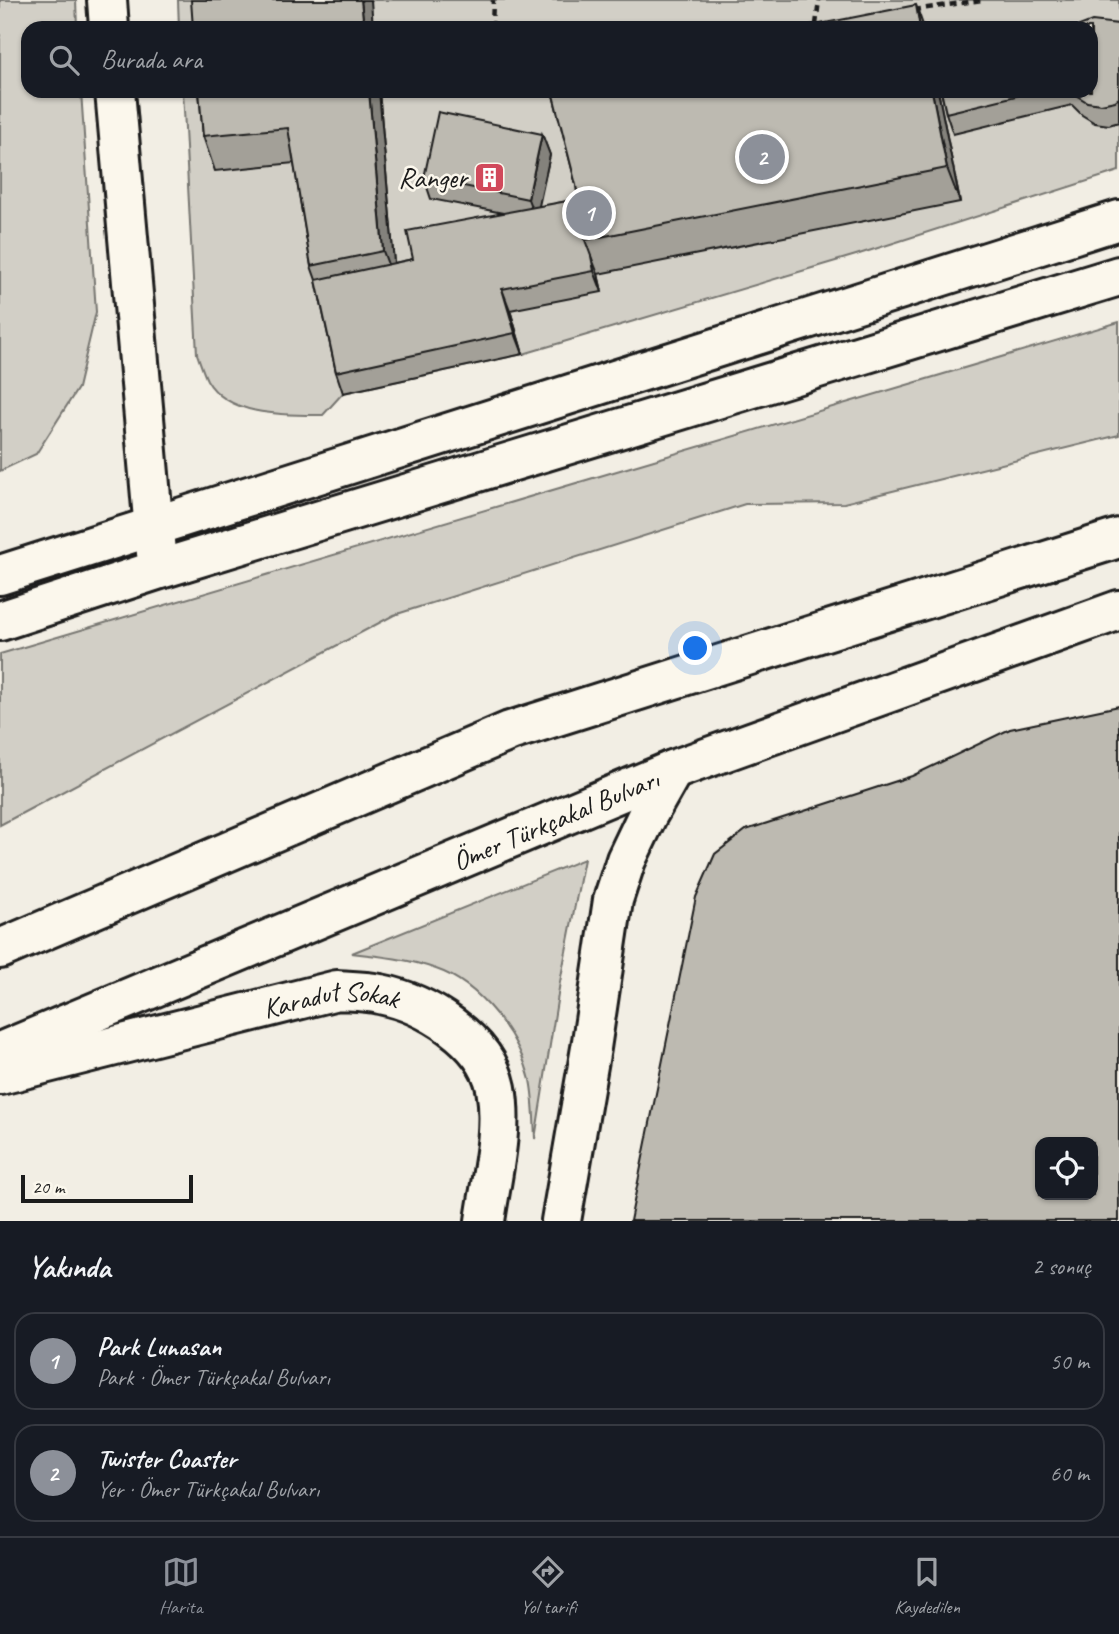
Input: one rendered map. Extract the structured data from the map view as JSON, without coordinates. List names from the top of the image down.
{
  "streets": {
    "street": ["Ömer Türkçakal Bulvarı", "Karadut Sokak"]
  },
  "places": {
    "building": ["Ranger"]
  },
  "scale_bar": "20 m",
  "page": {
    "search": "Burada ara",
    "pins": ["2", "1"],
    "scale": "20 m",
    "heading": ["Yakında", "2 sonuç"],
    "list": [
      {
        "mark": "1",
        "name": "Park Lunasan",
        "note": "Park · Ömer Türkçakal Bulvarı",
        "value": "50 m"
      },
      {
        "mark": "2",
        "name": "Twister Coaster",
        "note": "Yer · Ömer Türkçakal Bulvarı",
        "value": "60 m"
      }
    ],
    "nav": ["Harita", "Yol tarifi", "Kaydedilen"]
  }
}
